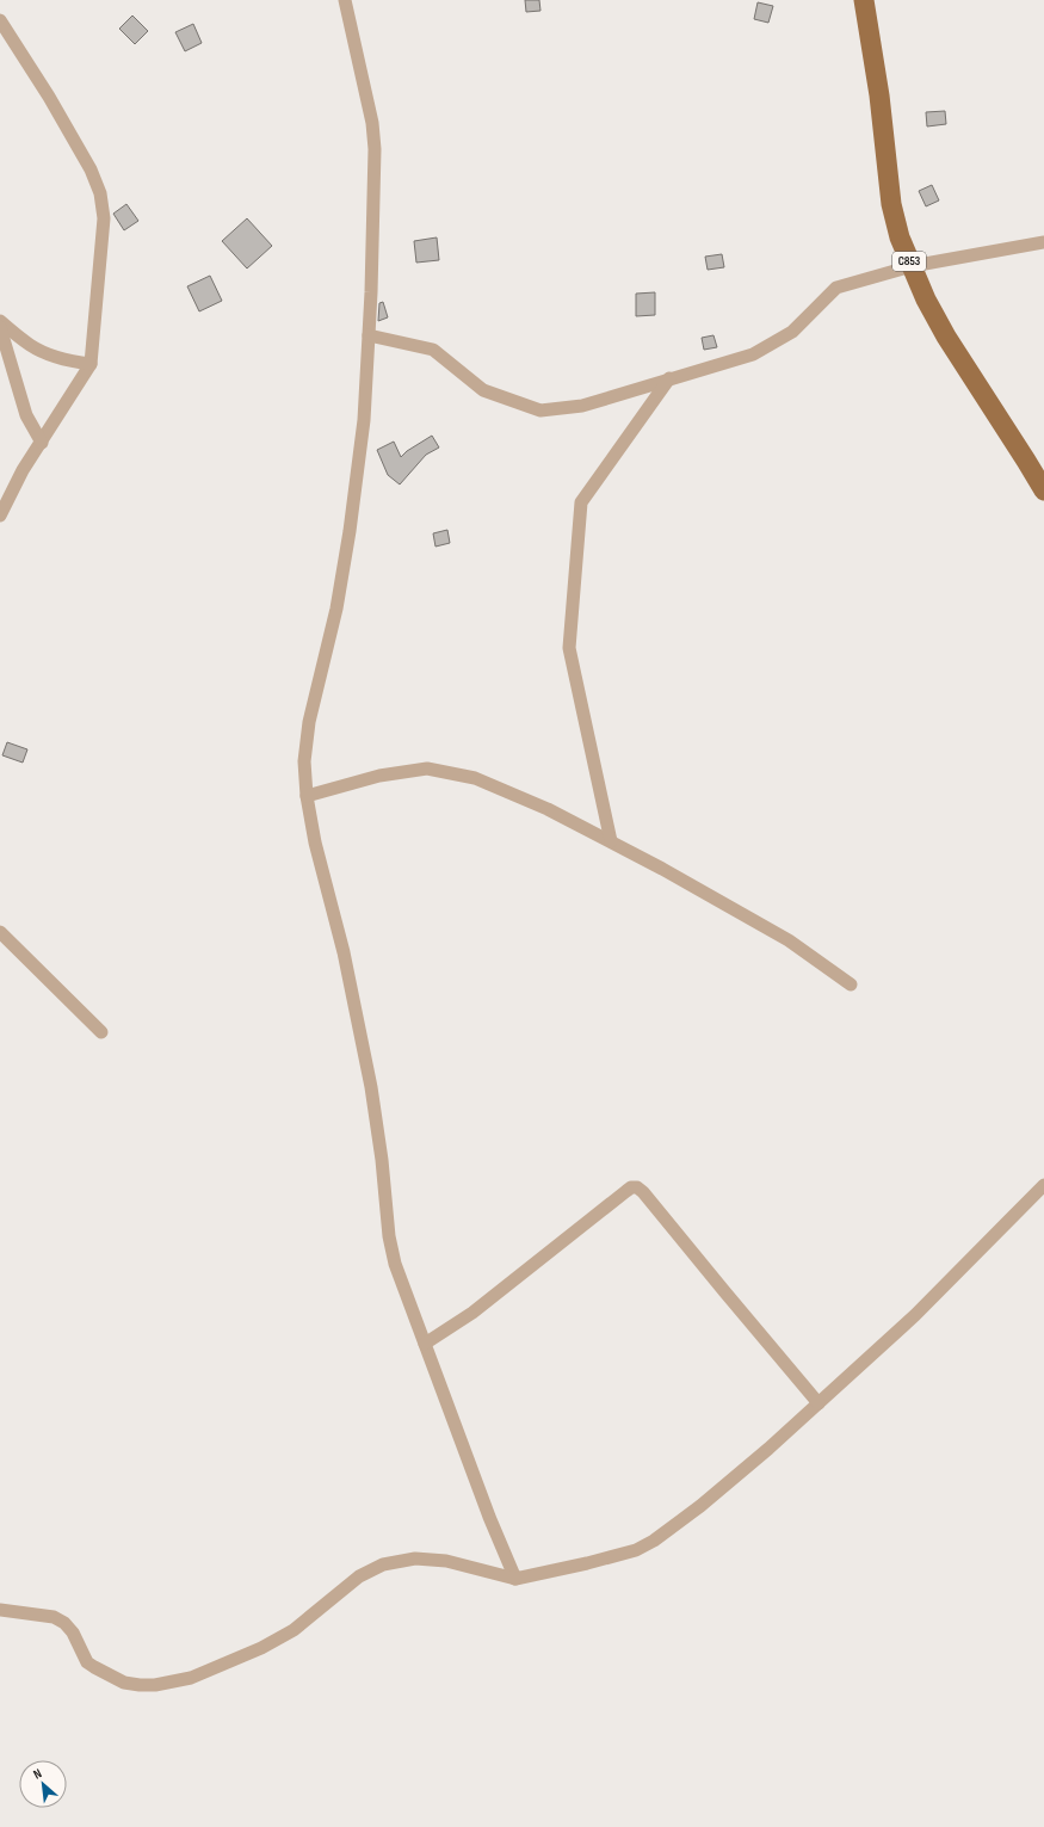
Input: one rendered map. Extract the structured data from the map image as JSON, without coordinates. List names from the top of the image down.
{
  "streets": {
    "main road": ["C853"]
  },
  "north": "top left"
}
